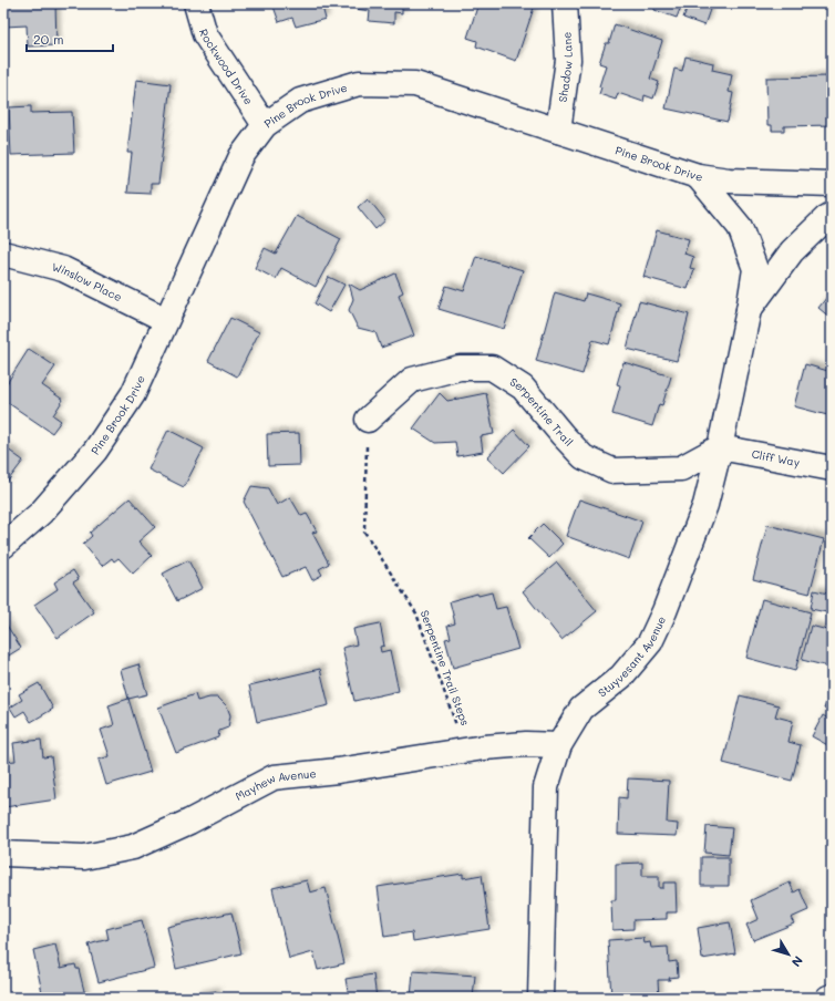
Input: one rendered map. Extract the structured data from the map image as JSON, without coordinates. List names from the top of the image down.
{
  "streets": {
    "street": [
      "Rockwood Drive",
      "Shadow Lane",
      "Pine Brook Drive",
      "Winslow Place",
      "Serpentine Trail",
      "Cliff Way",
      "Stuyvesant Avenue",
      "Mayhew Avenue"
    ],
    "path": ["Serpentine Trail Steps"]
  },
  "crossings": [
    ["Rockwood Drive", "Pine Brook Drive"],
    ["Shadow Lane", "Pine Brook Drive"],
    ["Pine Brook Drive", "Winslow Place"],
    ["Pine Brook Drive", "Stuyvesant Avenue"],
    ["Serpentine Trail", "Cliff Way"],
    ["Serpentine Trail", "Stuyvesant Avenue"],
    ["Serpentine Trail", "Serpentine Trail Steps"],
    ["Cliff Way", "Stuyvesant Avenue"],
    ["Stuyvesant Avenue", "Mayhew Avenue"],
    ["Serpentine Trail Steps", "Mayhew Avenue"]
  ],
  "scale_bar": "20 m",
  "north": "bottom right"
}
